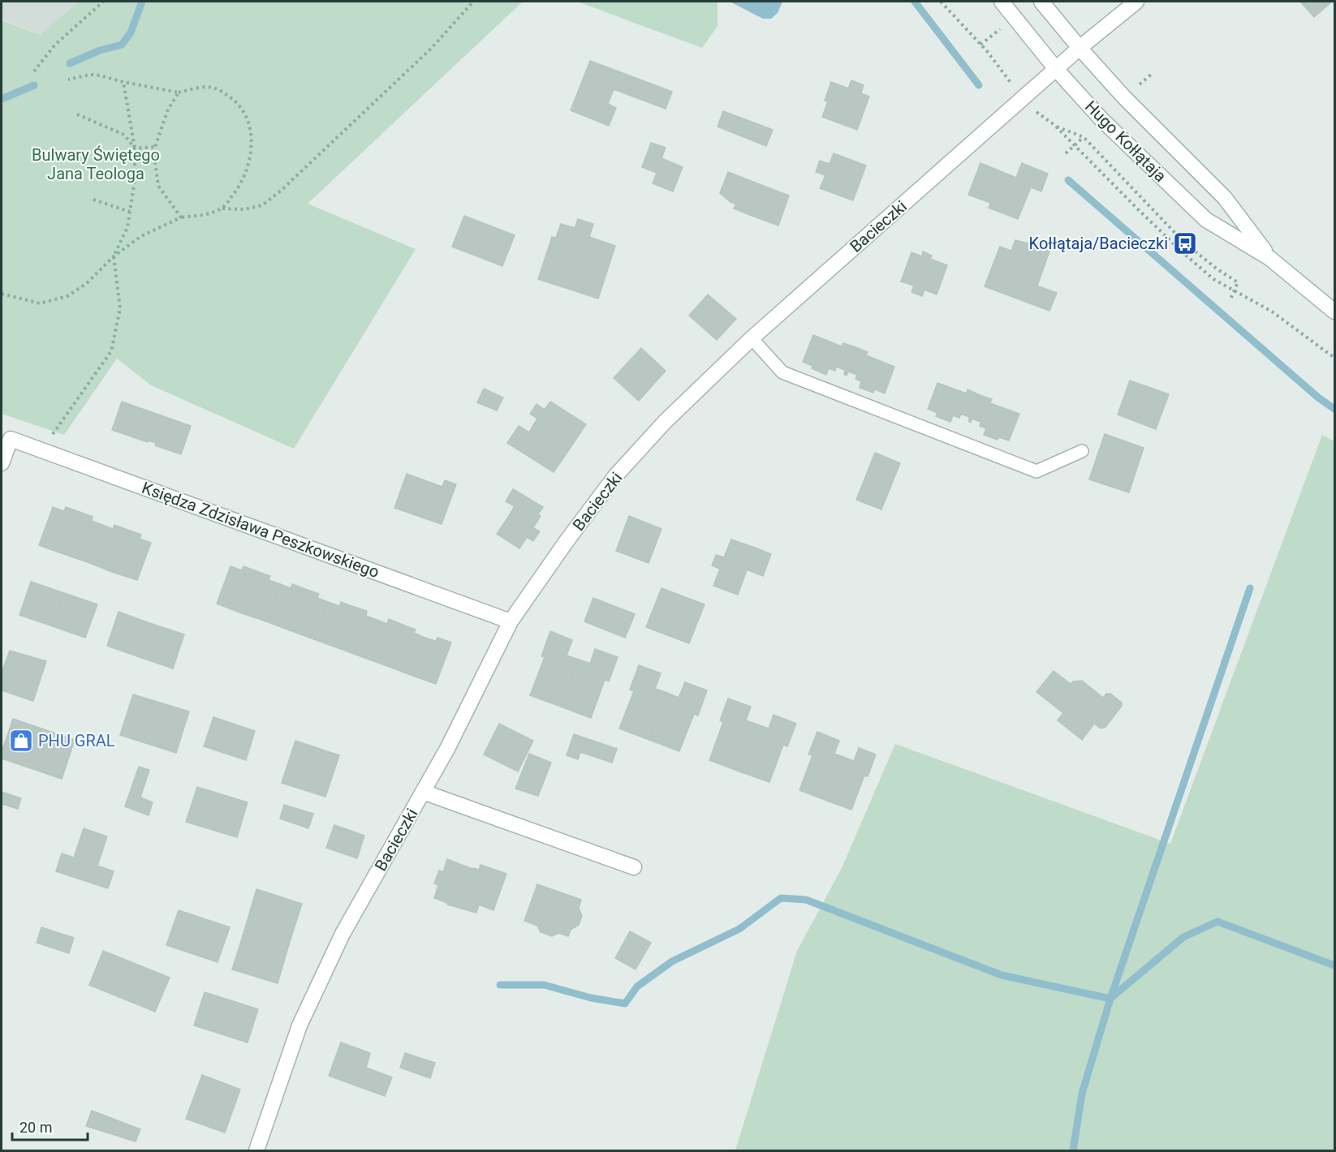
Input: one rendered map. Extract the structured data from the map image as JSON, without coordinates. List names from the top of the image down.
{
  "streets": {
    "street": ["Hugo Kołłątaja", "Bacieczki", "Księdza Zdzisława Peszkowskiego"]
  },
  "crossings": [
    ["Hugo Kołłątaja", "Bacieczki"],
    ["Bacieczki", "Księdza Zdzisława Peszkowskiego"]
  ],
  "parks": ["Bulwary Świętego Jana Teologa"],
  "places": {
    "bus stop": ["Kołłątaja/Bacieczki"],
    "shop": ["PHU GRAL"]
  },
  "scale_bar": "20 m"
}
